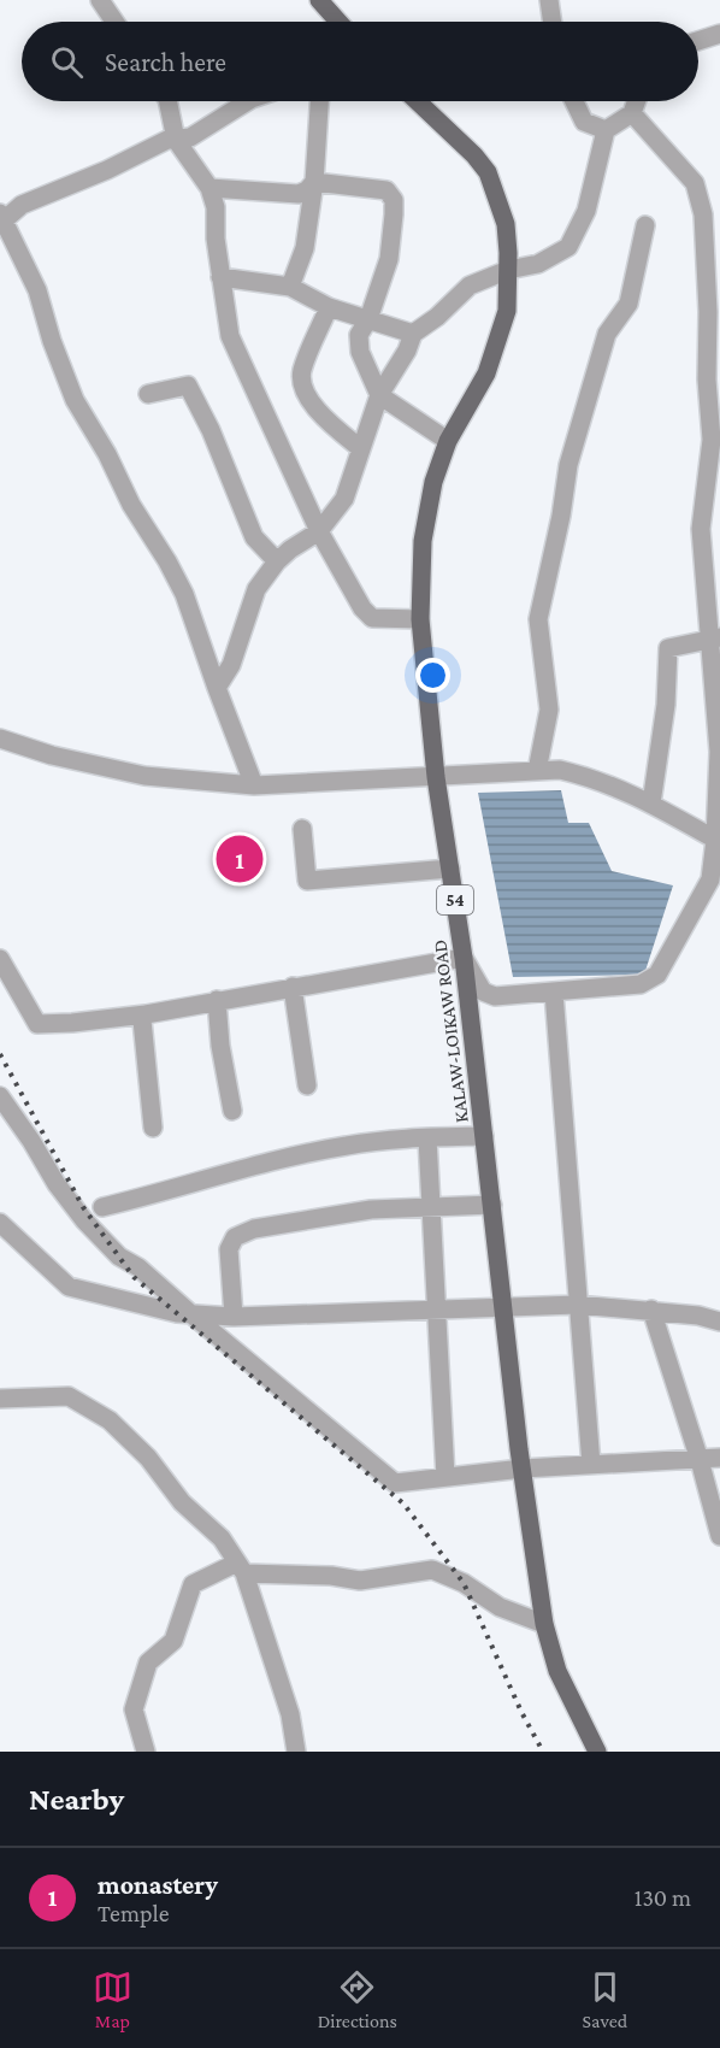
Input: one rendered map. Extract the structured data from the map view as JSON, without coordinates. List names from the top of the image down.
{
  "streets": {
    "main road": ["54", "KALAW-LOIKAW ROAD"]
  },
  "page": {
    "search": "Search here",
    "pins": "1",
    "heading": "Nearby",
    "list": [
      {
        "mark": "1",
        "name": "monastery",
        "note": "Temple",
        "value": "130 m"
      }
    ],
    "nav": ["Map", "Directions", "Saved"]
  }
}
